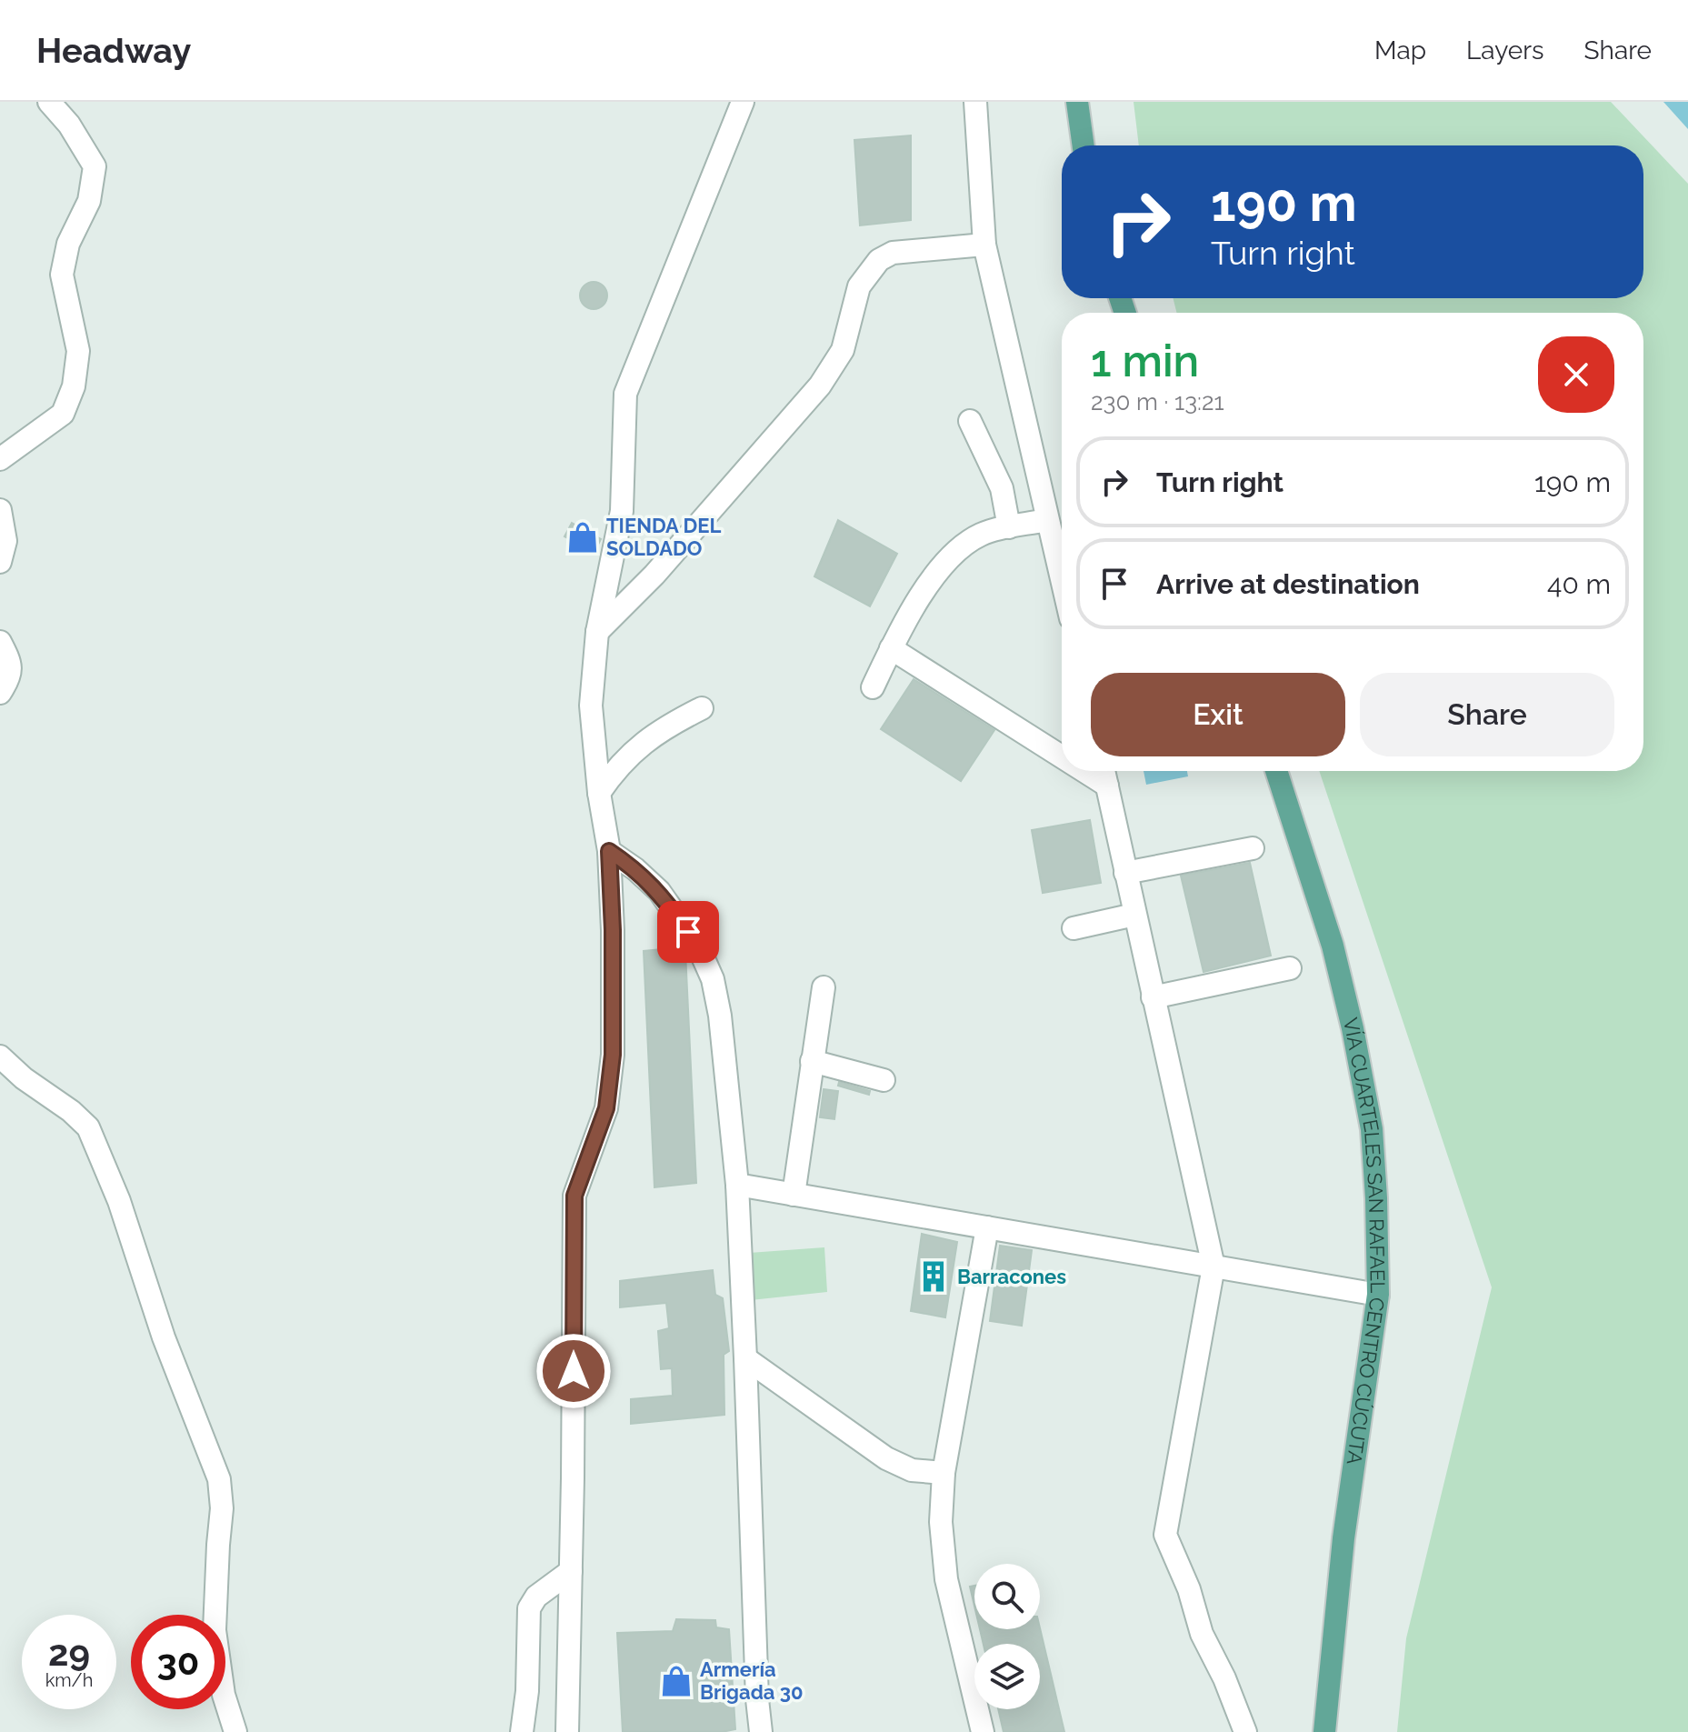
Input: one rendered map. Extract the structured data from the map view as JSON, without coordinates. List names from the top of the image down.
{
  "streets": {
    "main road": ["VÍA CUARTELES SAN RAFAEL CENTRO CÚCUTA"]
  },
  "places": {
    "shop": ["TIENDA DEL SOLDADO", "Armería Brigada 30"],
    "building": ["Barracones"]
  },
  "page": {
    "header": "Headway",
    "nav": ["Map", "Layers", "Share"],
    "turn": ["190 m", "Turn right"],
    "heading": ["1 min", "230 m · 13:21"],
    "list": [
      {
        "name": "Turn right",
        "value": "190 m"
      },
      {
        "name": "Arrive at destination",
        "value": "40 m"
      }
    ],
    "buttons": ["Exit", "Share"],
    "speed": "29 km/h",
    "limit": "30"
  }
}
